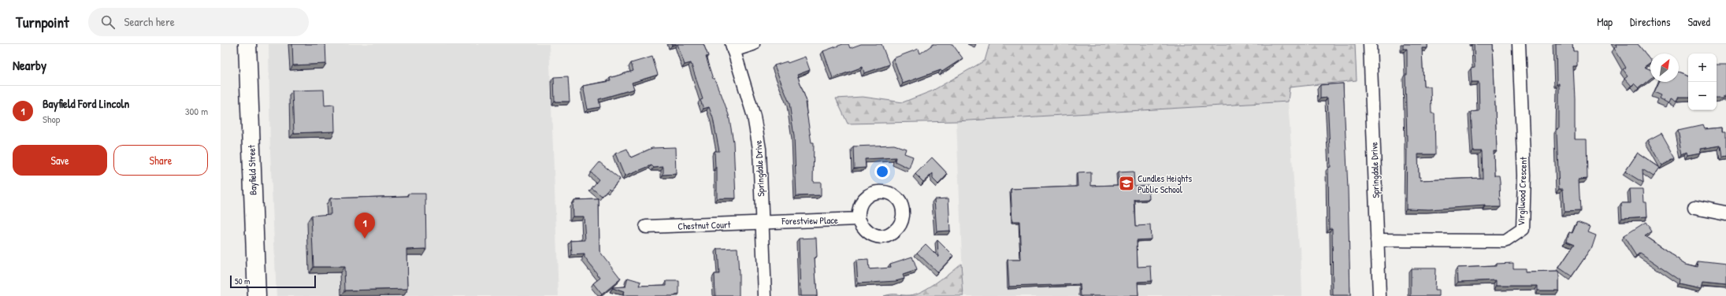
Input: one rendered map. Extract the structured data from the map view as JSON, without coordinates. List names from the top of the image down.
{
  "streets": {
    "main road": ["Bayfield Street"],
    "street": [
      "Springdale Drive",
      "Virgilwood Crescent",
      "Forestview Place",
      "Chestnut Court"
    ]
  },
  "crossings": [
    ["Springdale Drive", "Virgilwood Crescent"],
    ["Springdale Drive", "Forestview Place"],
    ["Springdale Drive", "Chestnut Court"],
    ["Forestview Place", "Chestnut Court"]
  ],
  "places": {
    "school or university": ["Cundles Heights Public School"]
  },
  "scale_bar": "50 m",
  "north": "top right",
  "page": {
    "header": "Turnpoint",
    "search": "Search here",
    "nav": ["Map", "Directions", "Saved"],
    "heading": "Nearby",
    "map_buttons": ["+", "−"],
    "list": [
      {
        "mark": "1",
        "name": "Bayfield Ford Lincoln",
        "note": "Shop",
        "value": "300 m"
      }
    ],
    "buttons": ["Save", "Share"],
    "pins": "1",
    "scale": "50 m"
  }
}
